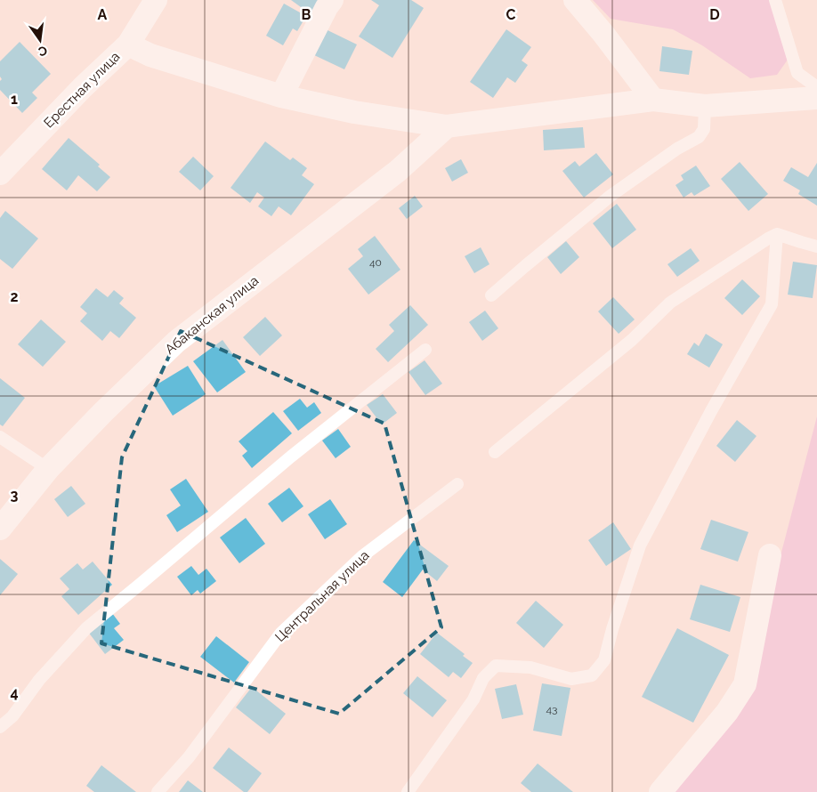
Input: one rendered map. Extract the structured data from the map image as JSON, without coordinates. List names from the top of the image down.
{
  "streets": {
    "street": ["Ерестная улица", "Абаканская улица"],
    "lane": ["Центральная улица"]
  },
  "house_numbers": ["40", "43"],
  "north": "bottom",
  "grid": {
    "columns": [
      "A",
      "B",
      "C",
      "D"
    ],
    "rows": [
      "1",
      "2",
      "3",
      "4"
    ]
  }
}
